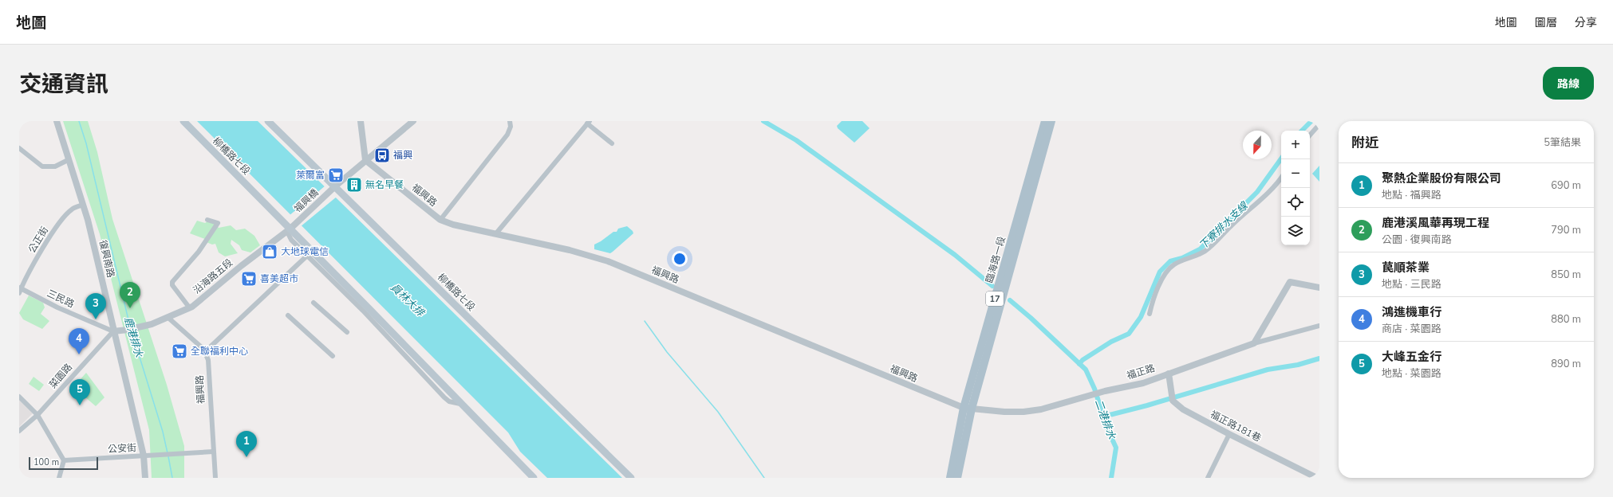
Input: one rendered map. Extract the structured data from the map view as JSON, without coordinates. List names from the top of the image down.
{
  "streets": {
    "main road": ["柳橋路七段", "臨海路一段", "17"],
    "street": [
      "福興路",
      "福興橋",
      "公正街",
      "復興南路",
      "沿海路五段",
      "三民路",
      "福正路",
      "菜園路",
      "福正路181巷",
      "公安街"
    ]
  },
  "crossings": [
    ["柳橋路七段", "福興橋"],
    ["柳橋路七段", "沿海路五段"],
    ["福興路", "臨海路一段"],
    ["福興路", "福正路"],
    ["福興路", "公安街"],
    ["福興橋", "沿海路五段"],
    ["公正街", "復興南路"],
    ["公正街", "三民路"],
    ["復興南路", "沿海路五段"],
    ["復興南路", "三民路"],
    ["復興南路", "菜園路"],
    ["復興南路", "公安街"],
    ["臨海路一段", "福正路"],
    ["沿海路五段", "三民路"],
    ["沿海路五段", "菜園路"],
    ["三民路", "菜園路"],
    ["福正路", "福正路181巷"]
  ],
  "water": [
    "下寮排水支線",
    "員林大排",
    "鹿港排水",
    "二港排水"
  ],
  "places": {
    "bus stop": ["福興"],
    "supermarket": ["萊爾富", "喜美超市", "全聯福利中心"],
    "building": ["無名早餐"],
    "shop": ["大地球電信"]
  },
  "scale_bar": "100 m",
  "north": "bottom",
  "page": {
    "header": "地圖",
    "nav": ["地圖", "圖層", "分享"],
    "title": "交通資訊",
    "buttons": "路線",
    "heading": ["附近", "5筆結果"],
    "map_buttons": ["+", "−"],
    "list": [
      {
        "mark": "1",
        "name": "聚熱企業股份有限公司",
        "note": "地點 · 福興路",
        "value": "690 m"
      },
      {
        "mark": "2",
        "name": "鹿港溪風華再現工程",
        "note": "公園 · 復興南路",
        "value": "790 m"
      },
      {
        "mark": "3",
        "name": "苠順茶業",
        "note": "地點 · 三民路",
        "value": "850 m"
      },
      {
        "mark": "4",
        "name": "鴻進機車行",
        "note": "商店 · 菜園路",
        "value": "880 m"
      },
      {
        "mark": "5",
        "name": "大峰五金行",
        "note": "地點 · 菜園路",
        "value": "890 m"
      }
    ],
    "pins": [
      "2",
      "3",
      "4",
      "5",
      "1"
    ],
    "scale": "100 m"
  }
}
